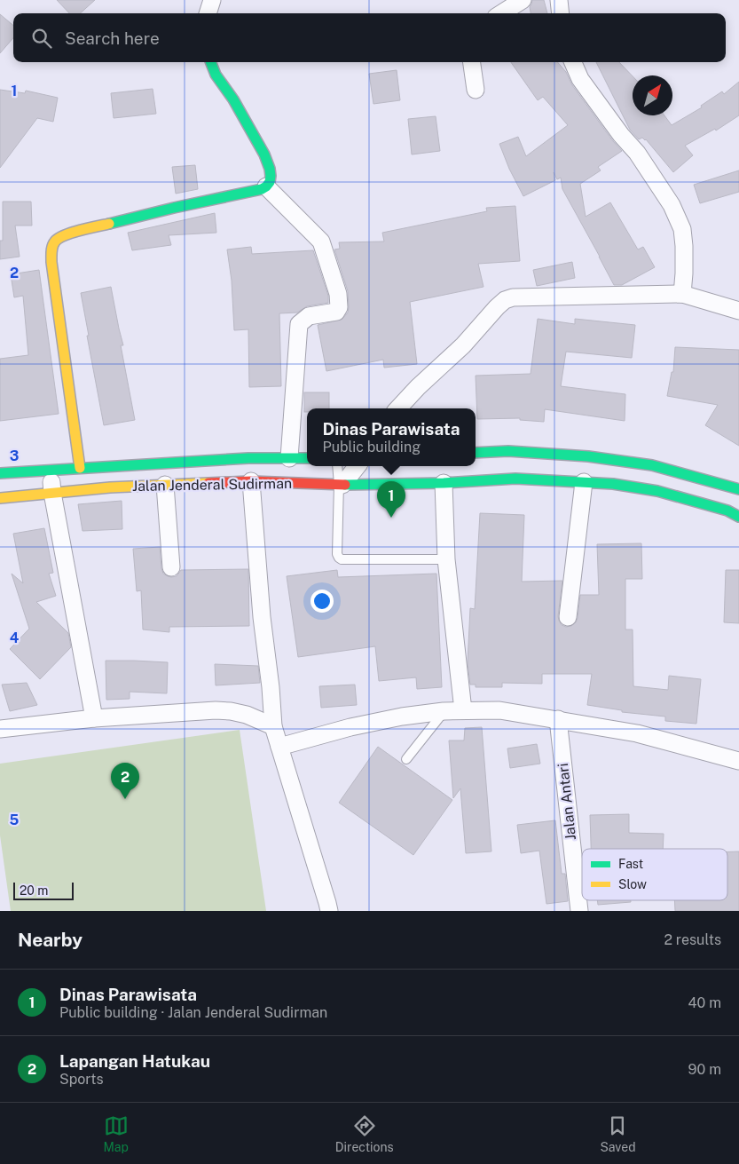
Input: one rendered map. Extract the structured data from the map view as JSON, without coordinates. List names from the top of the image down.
{
  "streets": {
    "main road": ["Jalan Jenderal Sudirman"],
    "street": ["Jalan Antari"]
  },
  "legend": ["Fast", "Slow"],
  "scale_bar": "20 m",
  "north": "top right",
  "page": {
    "search": "Search here",
    "popup": ["Dinas Parawisata", "Public building"],
    "pins": ["1", "2"],
    "scale": "20 m",
    "heading": ["Nearby", "2 results"],
    "list": [
      {
        "mark": "1",
        "name": "Dinas Parawisata",
        "note": "Public building · Jalan Jenderal Sudirman",
        "value": "40 m"
      },
      {
        "mark": "2",
        "name": "Lapangan Hatukau",
        "note": "Sports",
        "value": "90 m"
      }
    ],
    "nav": ["Map", "Directions", "Saved"]
  },
  "grid": {
    "rows": [
      "1",
      "2",
      "3",
      "4",
      "5"
    ]
  }
}
